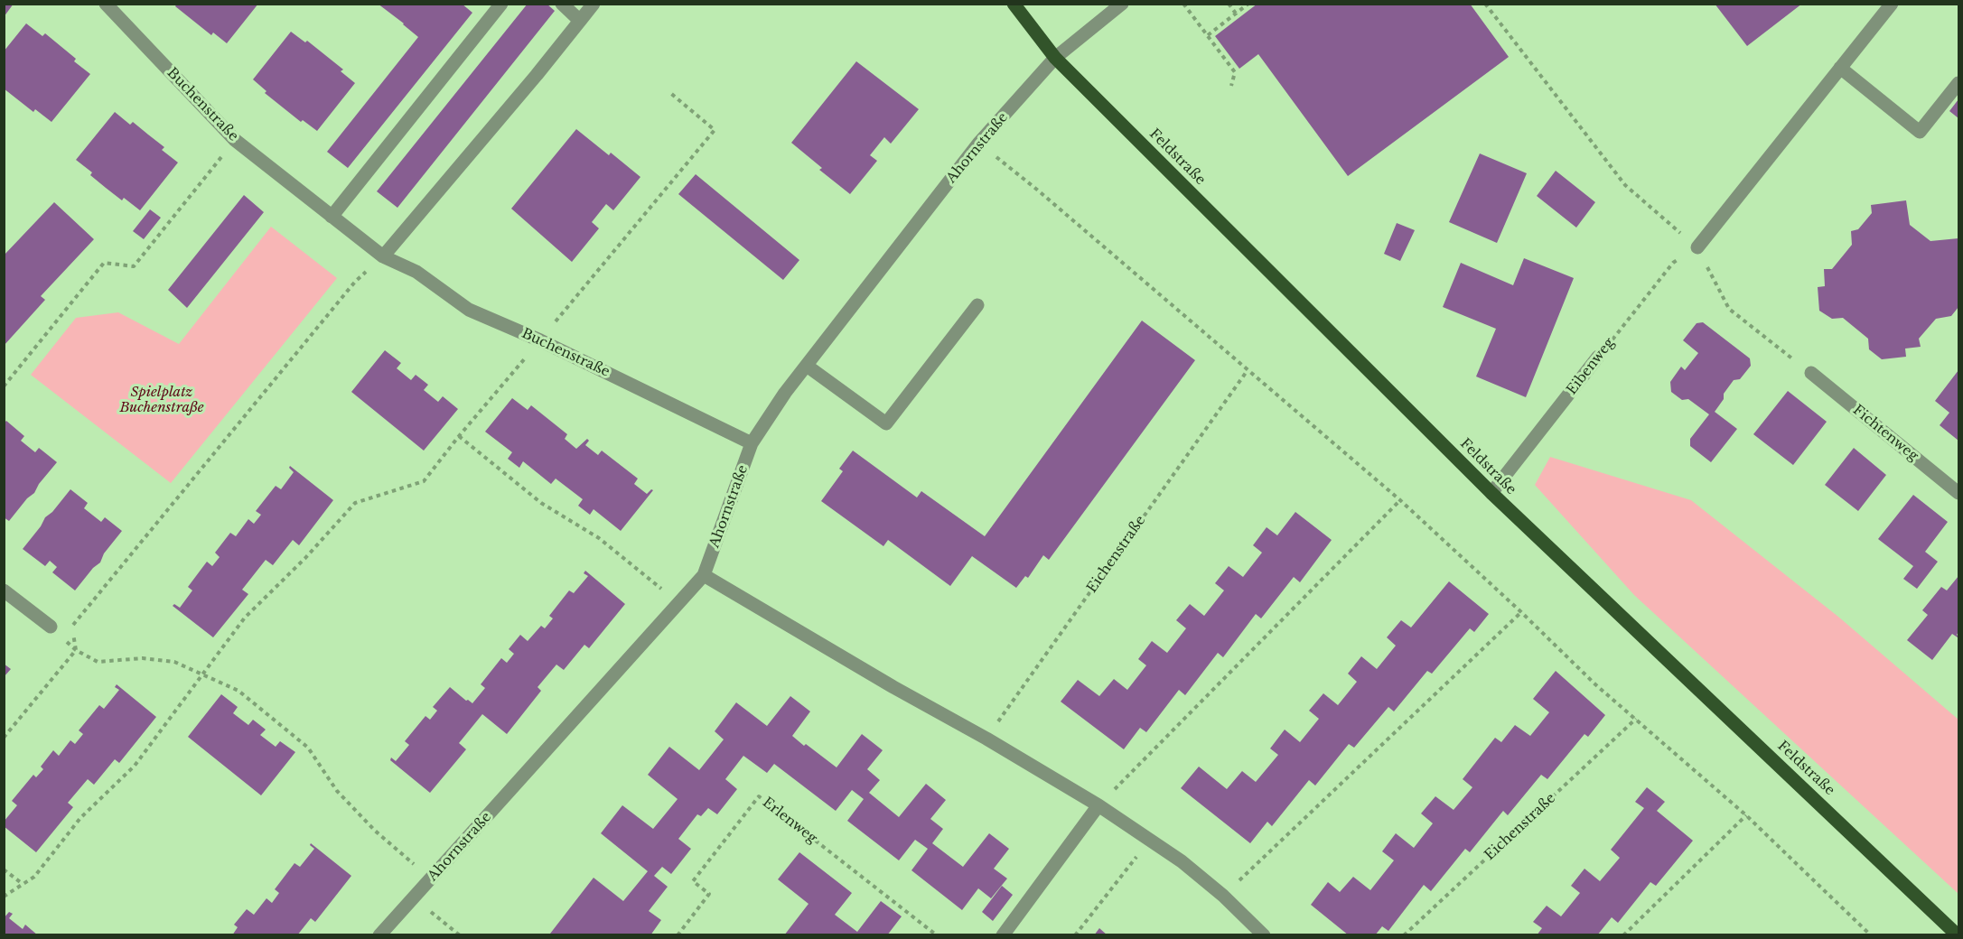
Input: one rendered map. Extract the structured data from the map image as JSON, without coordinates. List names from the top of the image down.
{
  "streets": {
    "main road": ["Feldstraße"],
    "street": [
      "Buchenstraße",
      "Ahornstraße",
      "Eibenweg",
      "Fichtenweg"
    ],
    "path": ["Eichenstraße", "Erlenweg"]
  },
  "crossings": [
    ["Buchenstraße", "Ahornstraße"],
    ["Ahornstraße", "Feldstraße"],
    ["Feldstraße", "Eibenweg"]
  ],
  "parks": ["Spielplatz Buchenstraße"]
}
